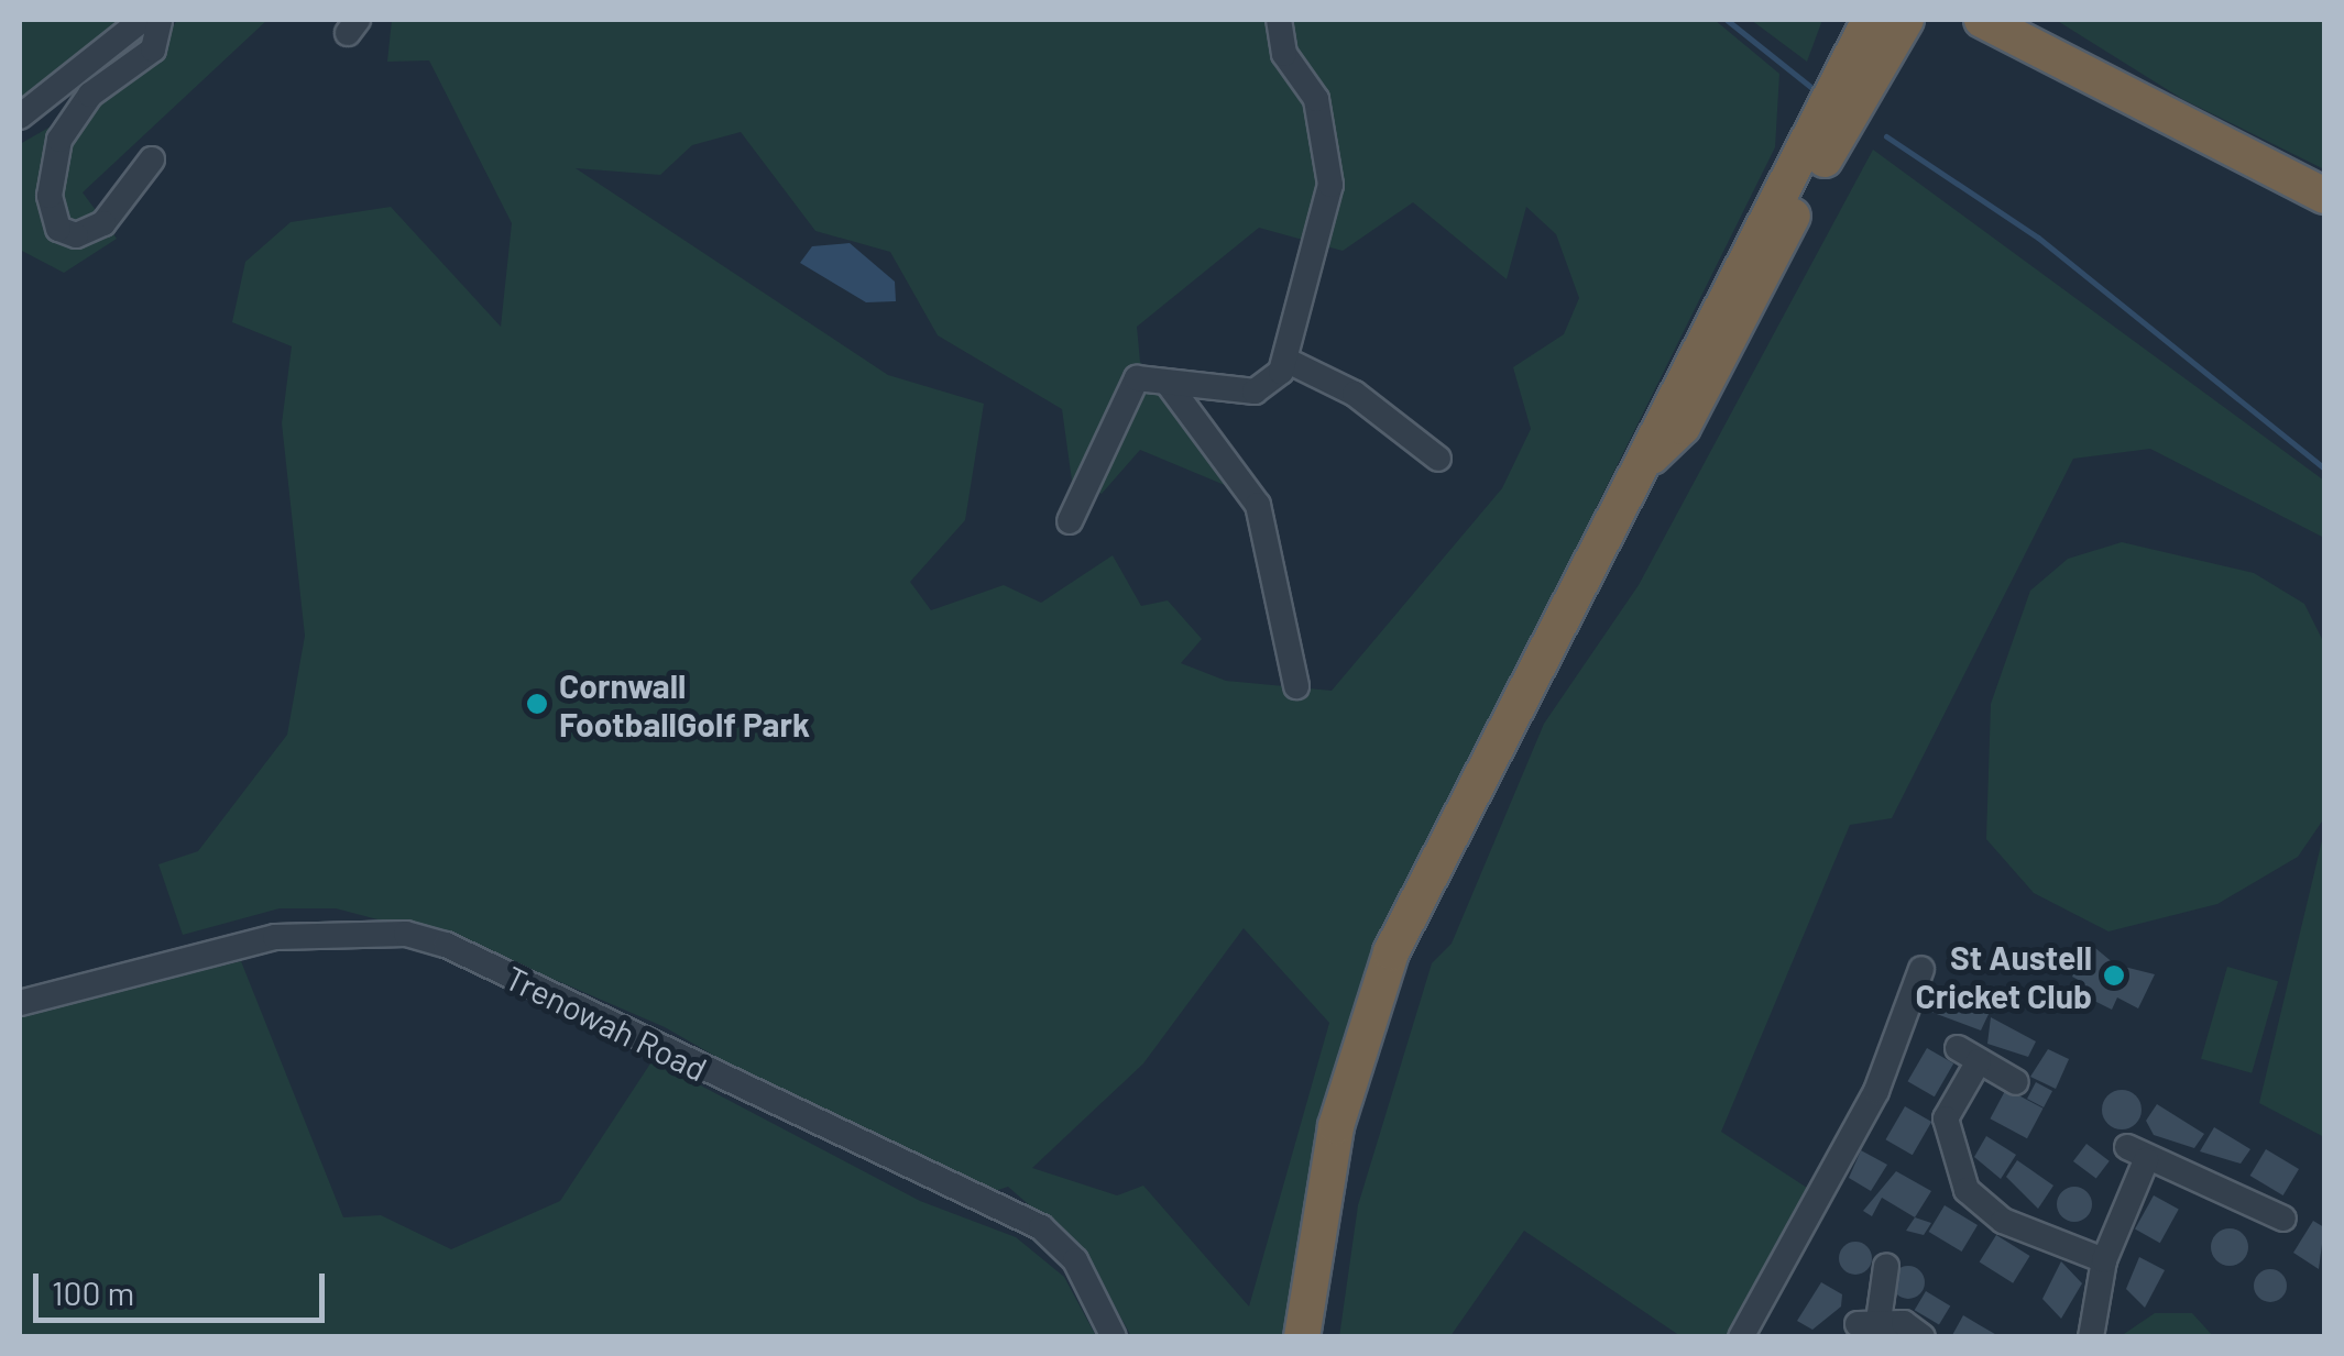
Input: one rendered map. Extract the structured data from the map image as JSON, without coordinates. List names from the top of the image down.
{
  "streets": {
    "street": ["Trenowah Road"]
  },
  "places": ["Cornwall FootballGolf Park", "St Austell Cricket Club"],
  "scale_bar": "100 m"
}
